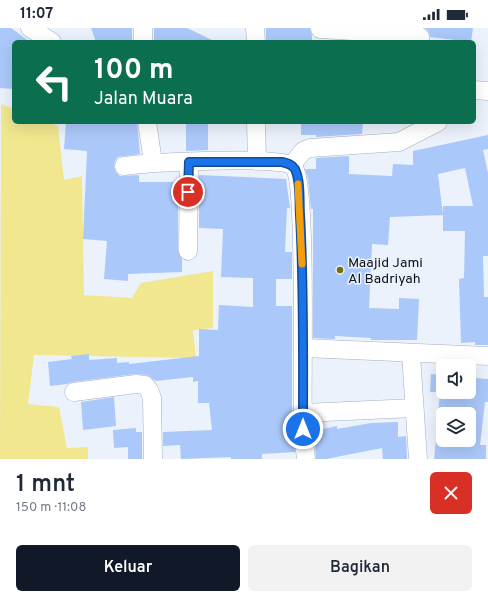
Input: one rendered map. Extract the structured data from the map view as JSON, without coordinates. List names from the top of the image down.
{
  "places": ["Maajid Jami Al Badriyah"],
  "page": {
    "status": "11:07",
    "turn": ["100 m", "Jalan Muara"],
    "heading": ["1 mnt", "150 m · 11:08"],
    "buttons": ["Keluar", "Bagikan"]
  }
}
